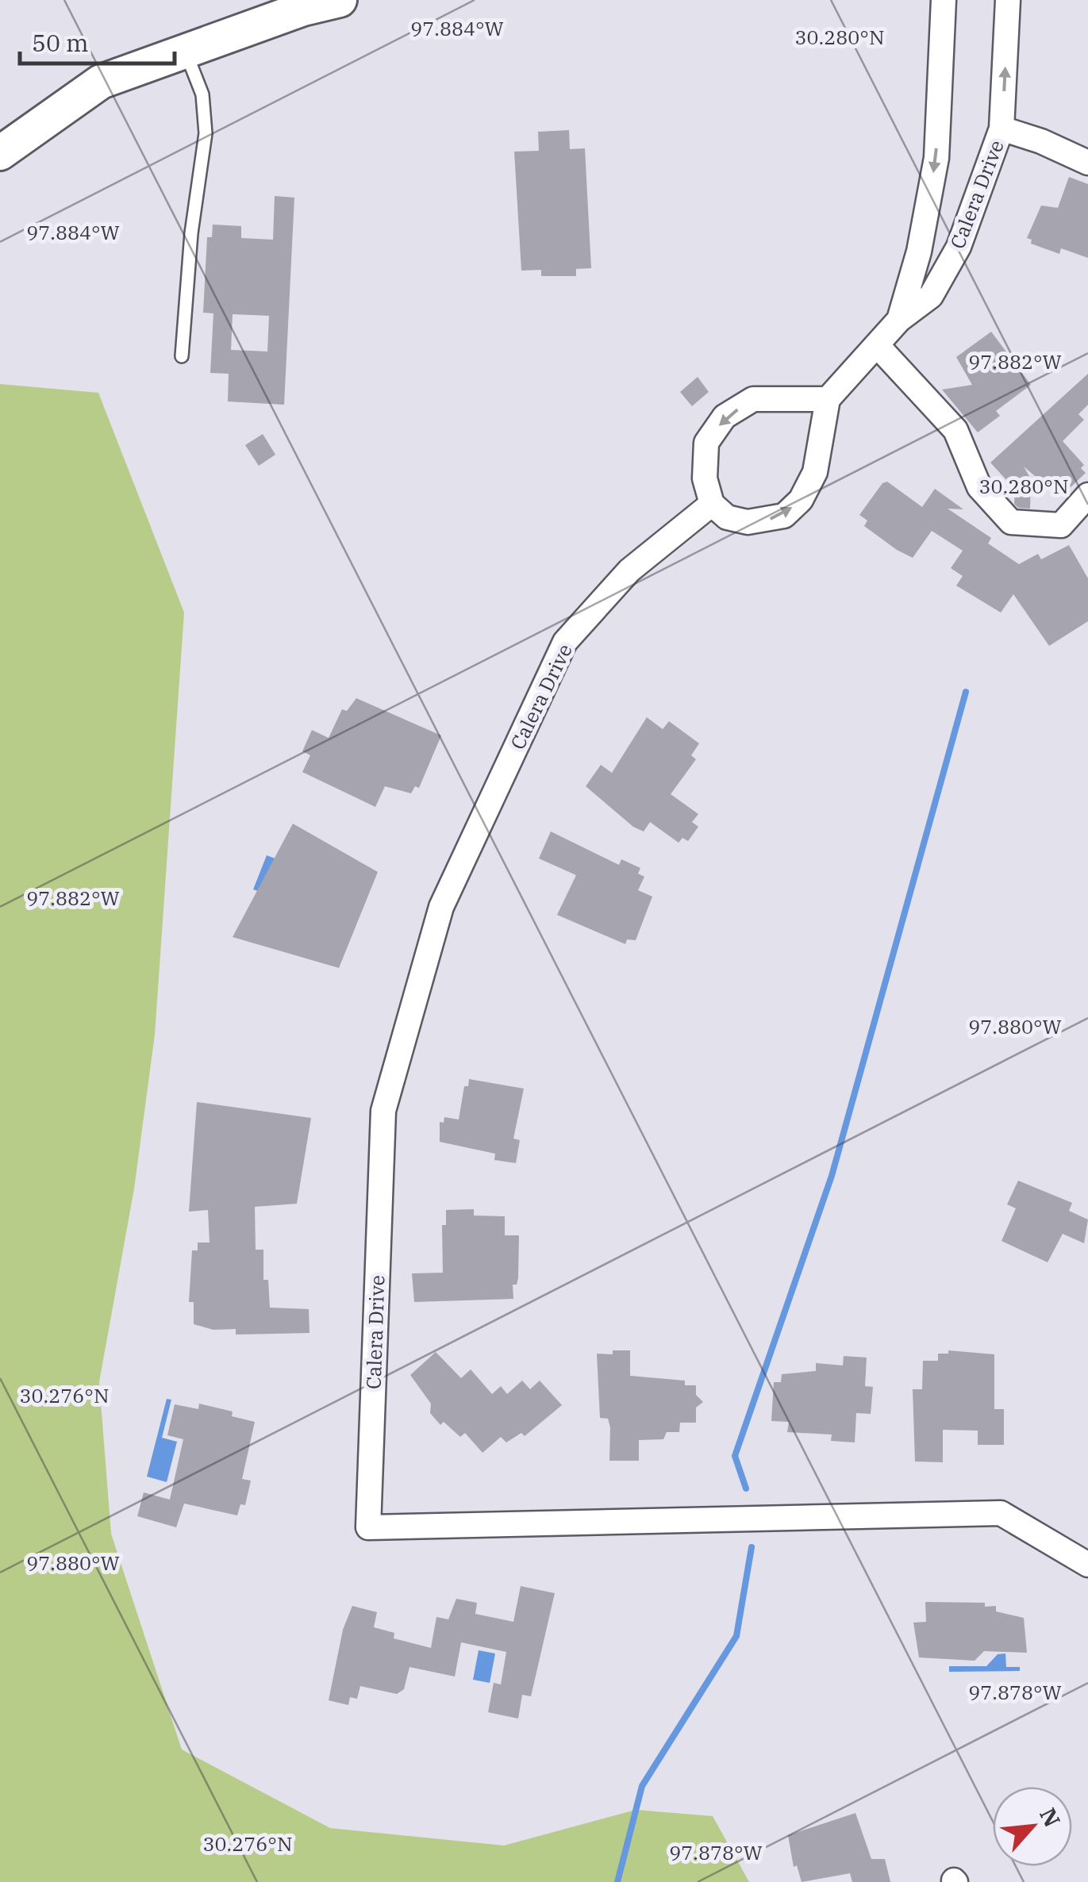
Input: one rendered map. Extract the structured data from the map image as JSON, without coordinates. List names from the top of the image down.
{
  "streets": {
    "street": ["Calera Drive"]
  },
  "scale_bar": "50 m",
  "north": "top right",
  "coordinates": [
    "97.884°W",
    "30.280°N",
    "97.882°W",
    "97.880°W",
    "30.276°N",
    "97.878°W"
  ]
}
